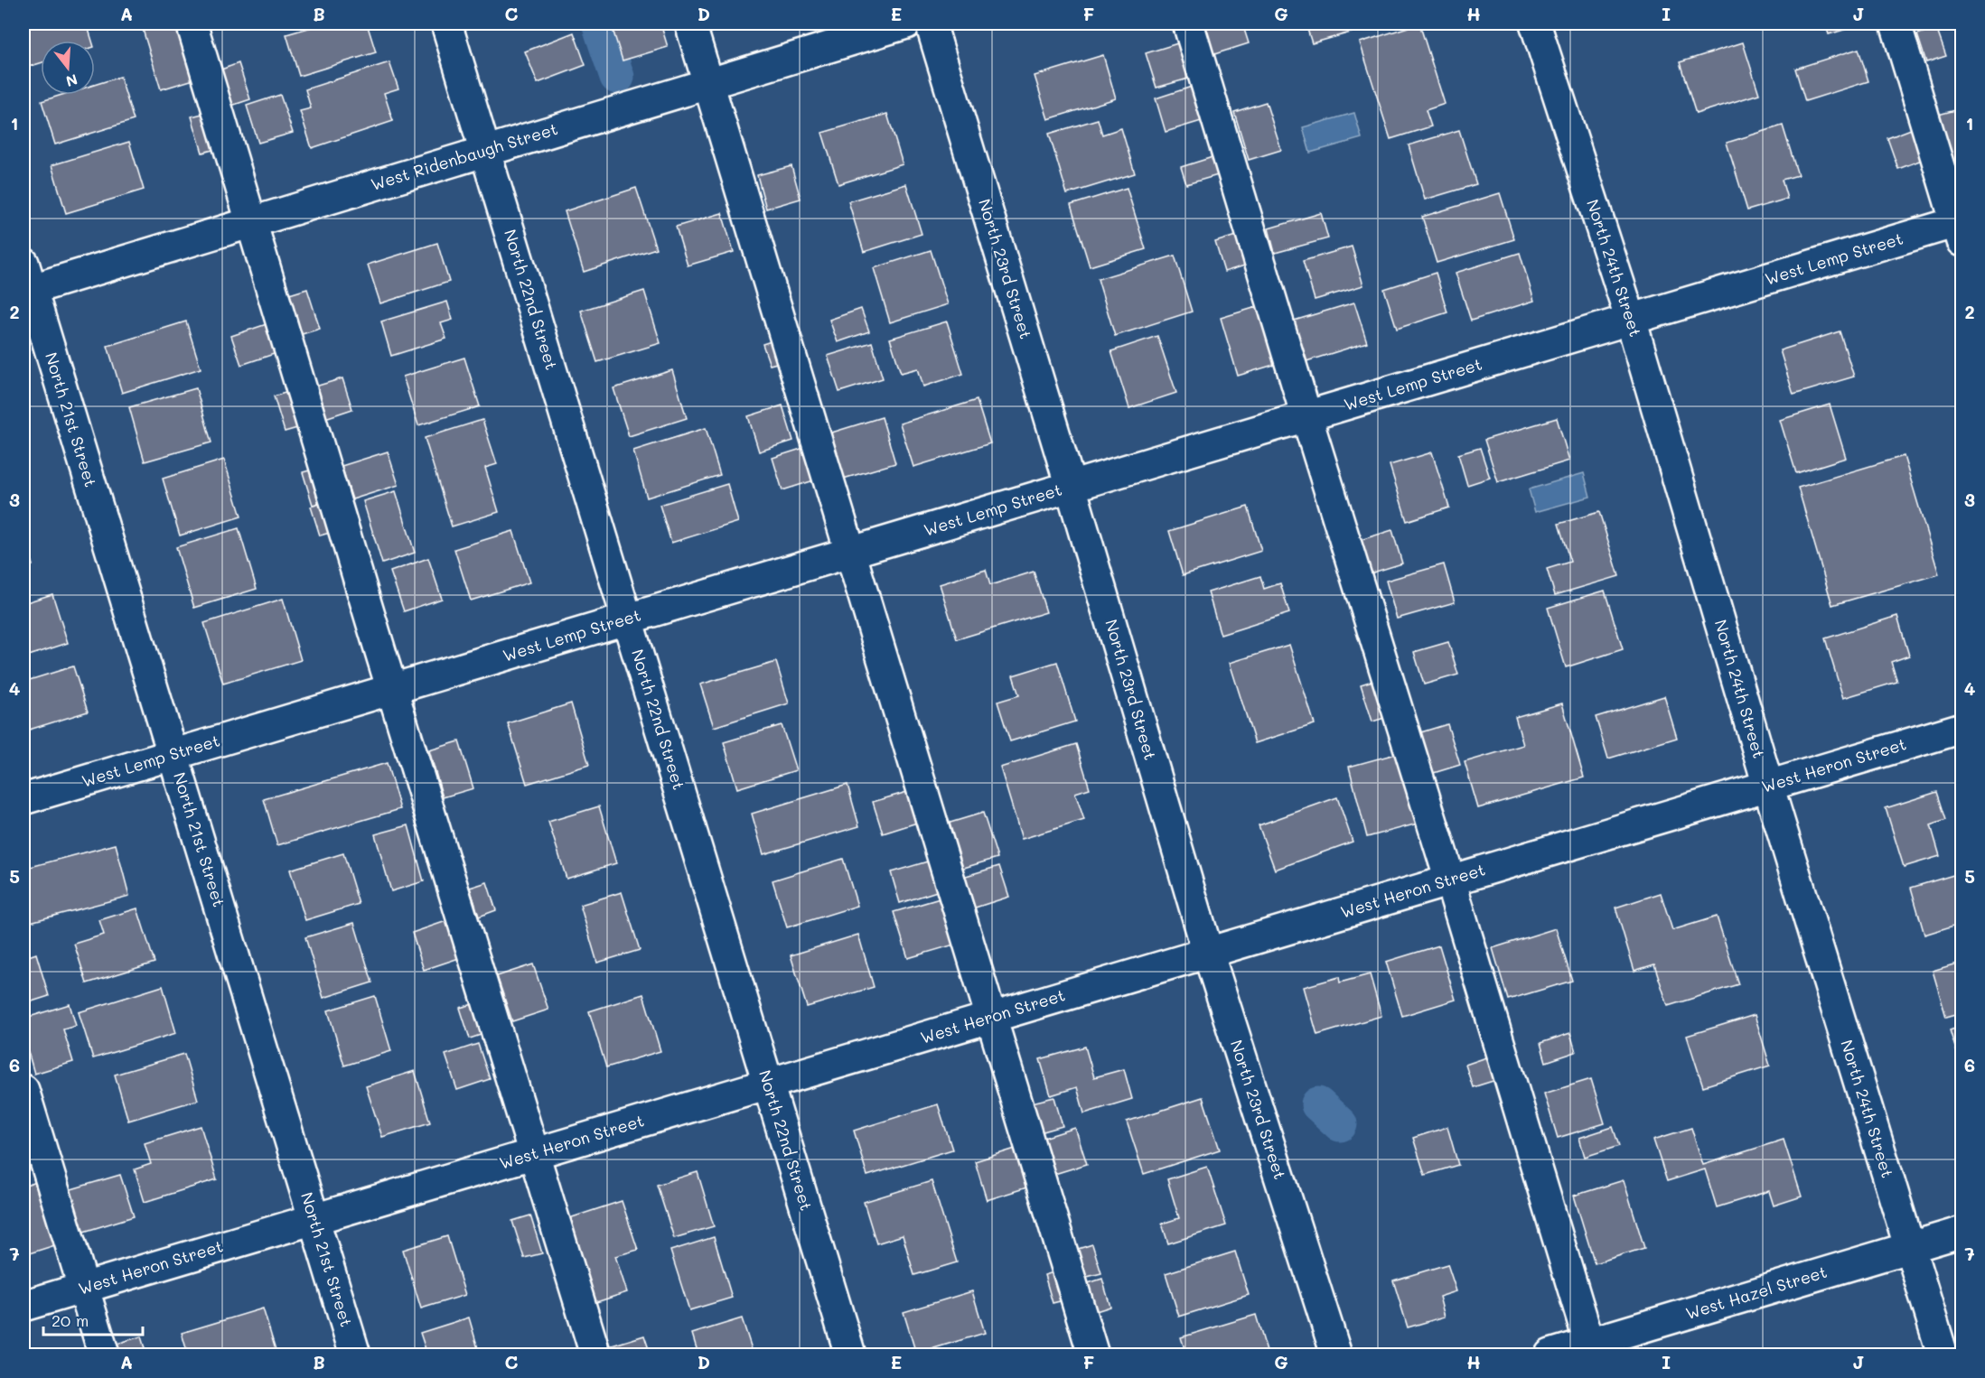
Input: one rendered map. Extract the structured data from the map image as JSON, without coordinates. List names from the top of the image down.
{
  "streets": {
    "street": [
      "West Ridenbaugh Street",
      "West Lemp Street",
      "North 24th Street",
      "North 23rd Street",
      "North 22nd Street",
      "North 21st Street",
      "West Heron Street",
      "West Hazel Street"
    ]
  },
  "crossings": [
    ["West Ridenbaugh Street", "North 22nd Street"],
    ["West Ridenbaugh Street", "North 21st Street"],
    ["West Lemp Street", "North 24th Street"],
    ["West Lemp Street", "North 23rd Street"],
    ["West Lemp Street", "North 22nd Street"],
    ["West Lemp Street", "North 21st Street"],
    ["North 24th Street", "West Heron Street"],
    ["North 24th Street", "West Hazel Street"],
    ["North 23rd Street", "West Heron Street"],
    ["North 22nd Street", "West Heron Street"],
    ["North 21st Street", "West Heron Street"]
  ],
  "scale_bar": "20 m",
  "north": "bottom",
  "grid": {
    "columns": [
      "A",
      "B",
      "C",
      "D",
      "E",
      "F",
      "G",
      "H",
      "I",
      "J"
    ],
    "rows": [
      "1",
      "2",
      "3",
      "4",
      "5",
      "6",
      "7"
    ]
  }
}
